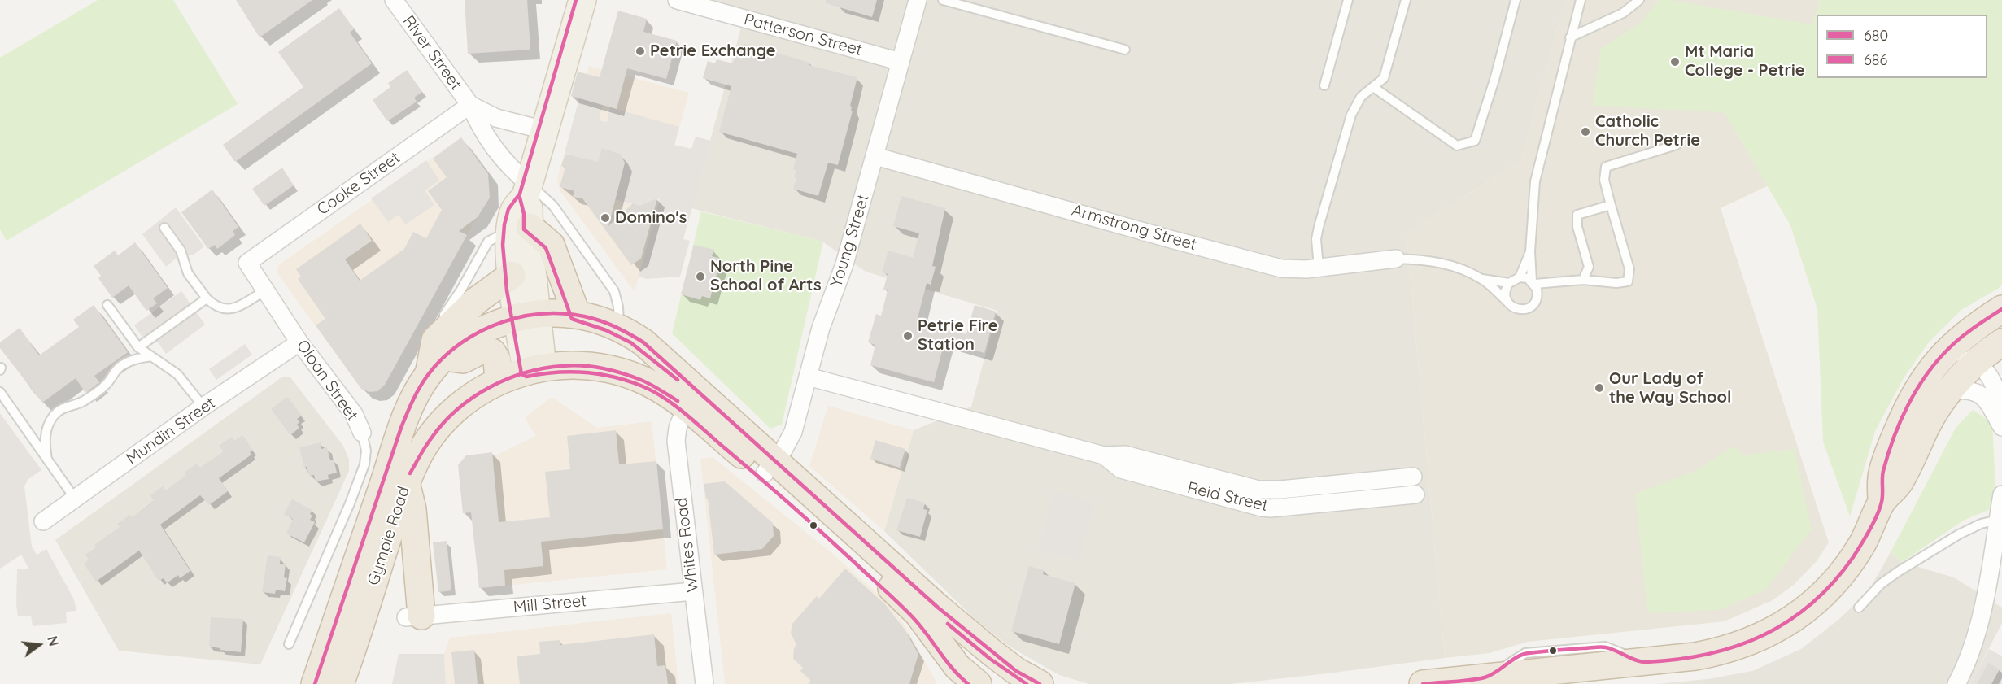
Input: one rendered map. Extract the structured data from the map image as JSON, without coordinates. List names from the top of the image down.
{
  "streets": {
    "highway": ["Gympie Road"],
    "street": [
      "Patterson Street",
      "River Street",
      "Cooke Street",
      "Armstrong Street",
      "Young Street",
      "Oloan Street",
      "Mundin Street",
      "Reid Street",
      "Whites Road",
      "Mill Street"
    ]
  },
  "crossings": [
    ["Patterson Street", "Young Street"],
    ["River Street", "Cooke Street"],
    ["Cooke Street", "Oloan Street"],
    ["Armstrong Street", "Young Street"],
    ["Young Street", "Reid Street"],
    ["Young Street", "Gympie Road"],
    ["Oloan Street", "Mundin Street"],
    ["Gympie Road", "Whites Road"],
    ["Whites Road", "Mill Street"]
  ],
  "places": [
    "Petrie Exchange",
    "Mt Maria College - Petrie",
    "Catholic Church Petrie",
    "Domino's",
    "North Pine School of Arts",
    "Petrie Fire Station",
    "Our Lady of the Way School"
  ],
  "lines": ["transit line 686", "transit line 680"],
  "legend": ["680", "686"],
  "north": "right"
}
